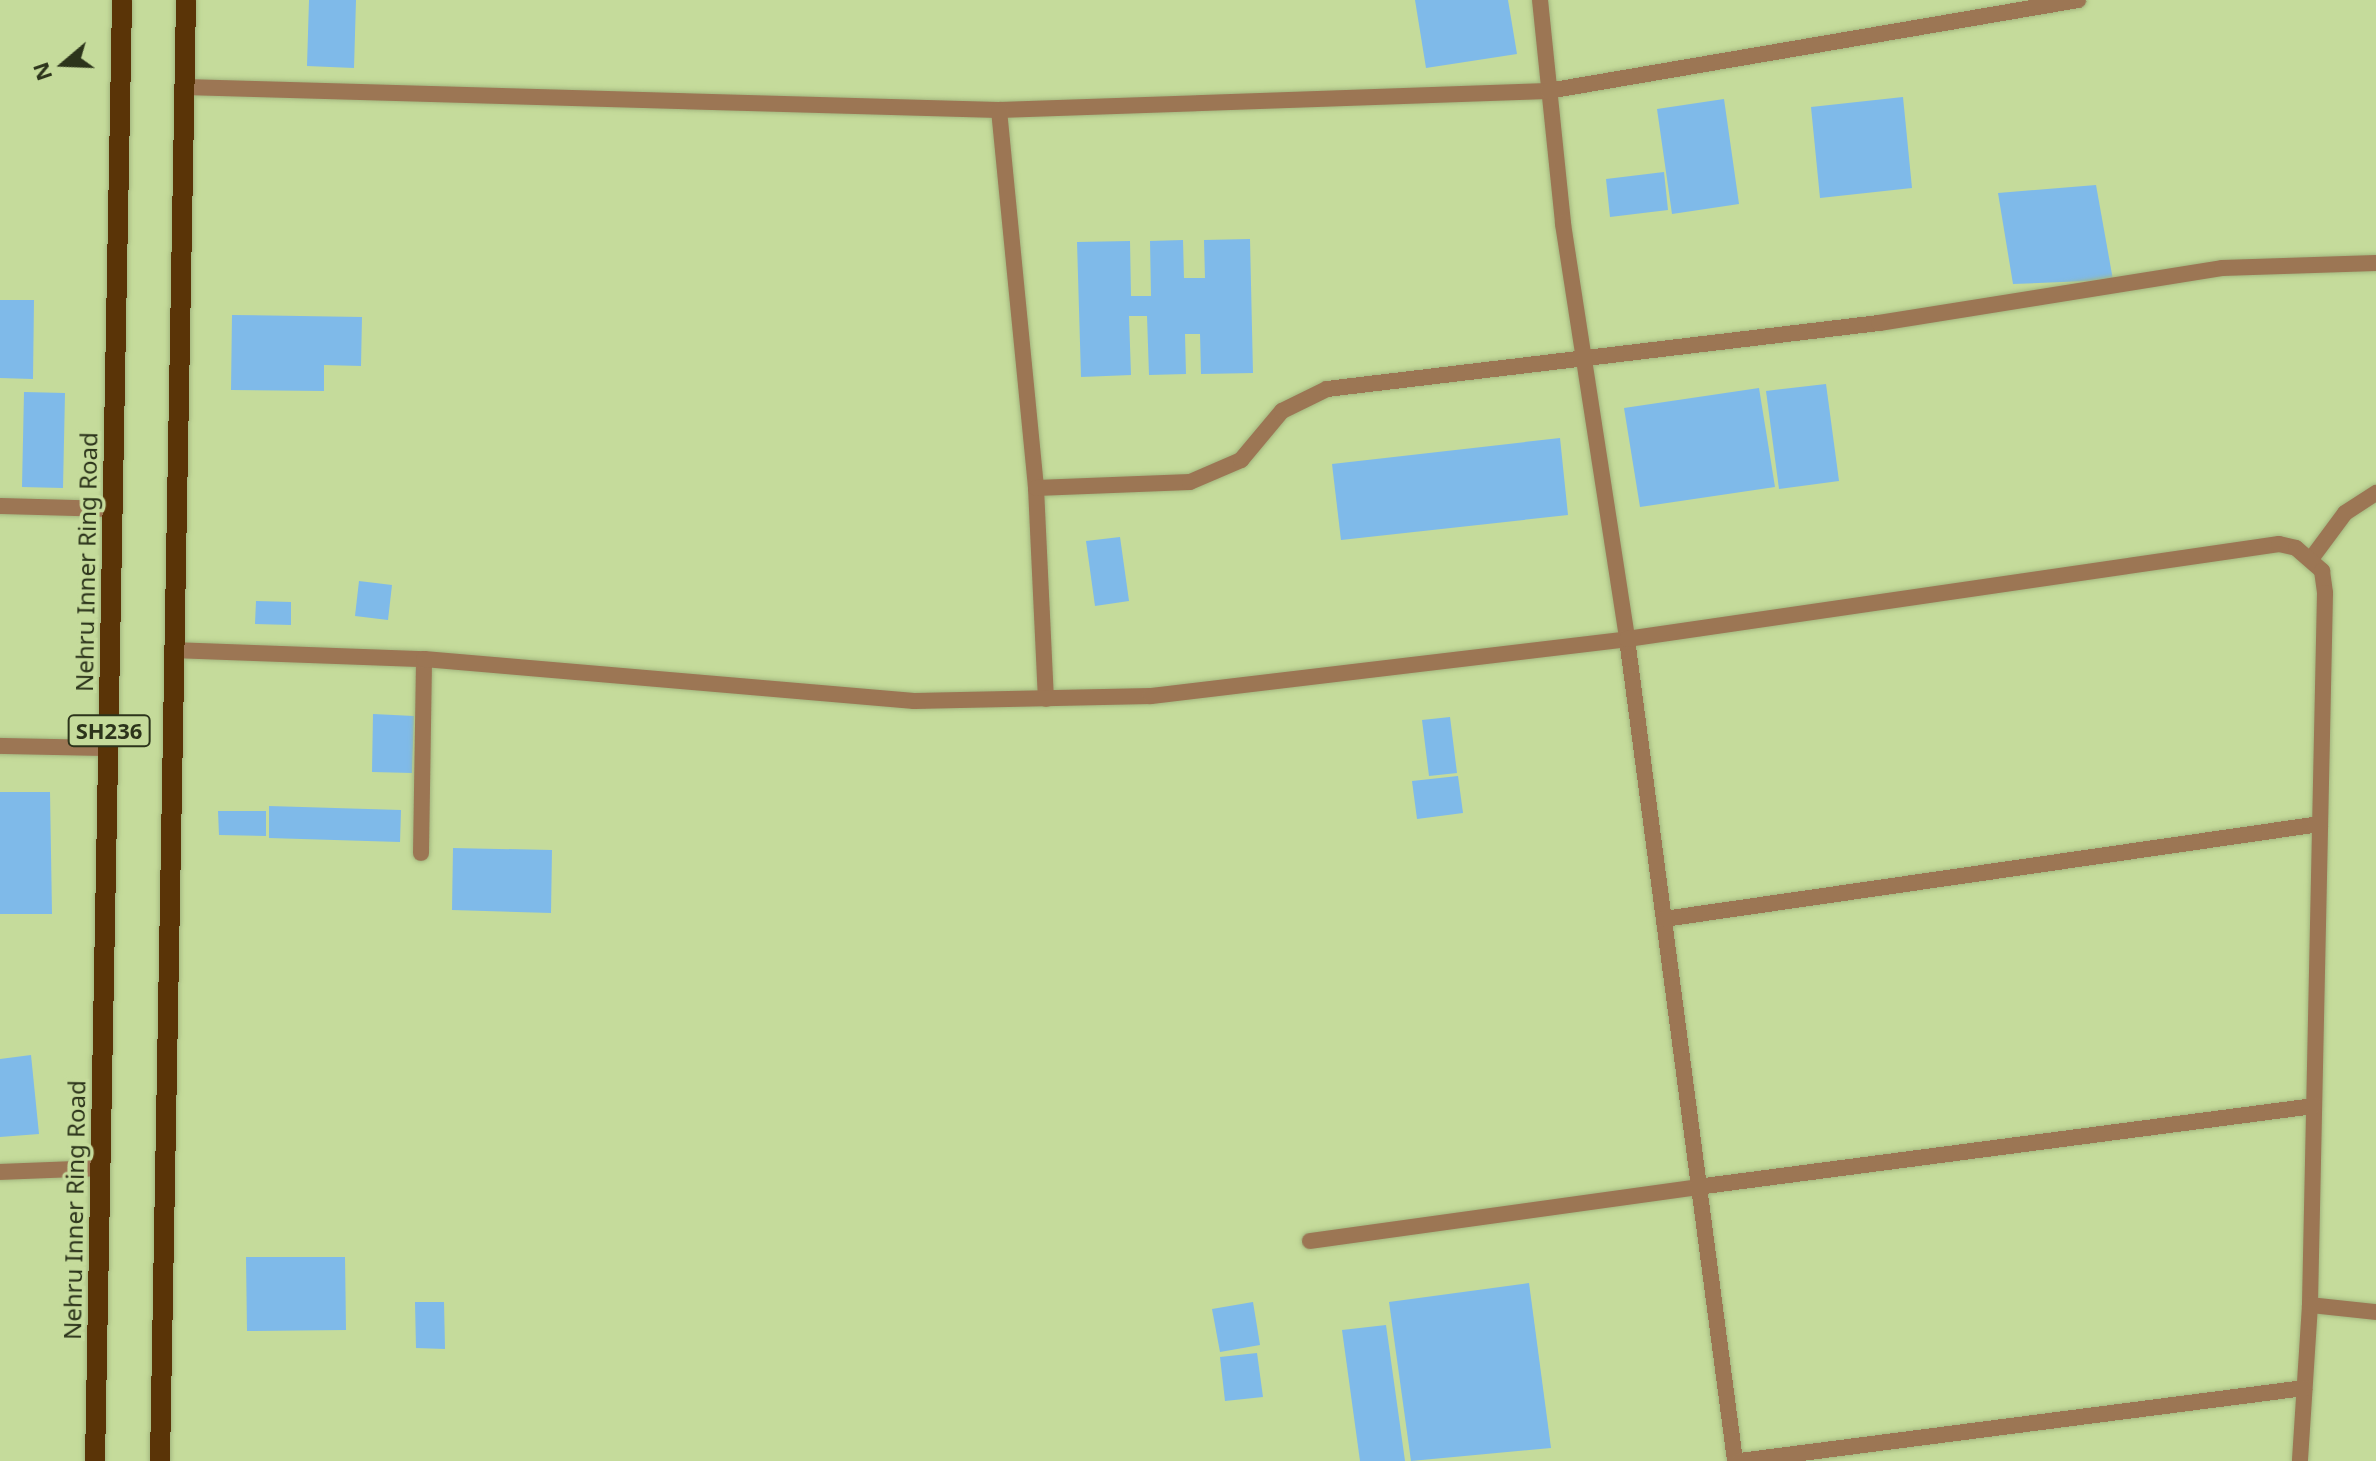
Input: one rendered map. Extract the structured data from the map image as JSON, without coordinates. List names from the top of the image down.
{
  "streets": {
    "main road": ["Nehru Inner Ring Road", "SH236"]
  },
  "north": "left"
}
